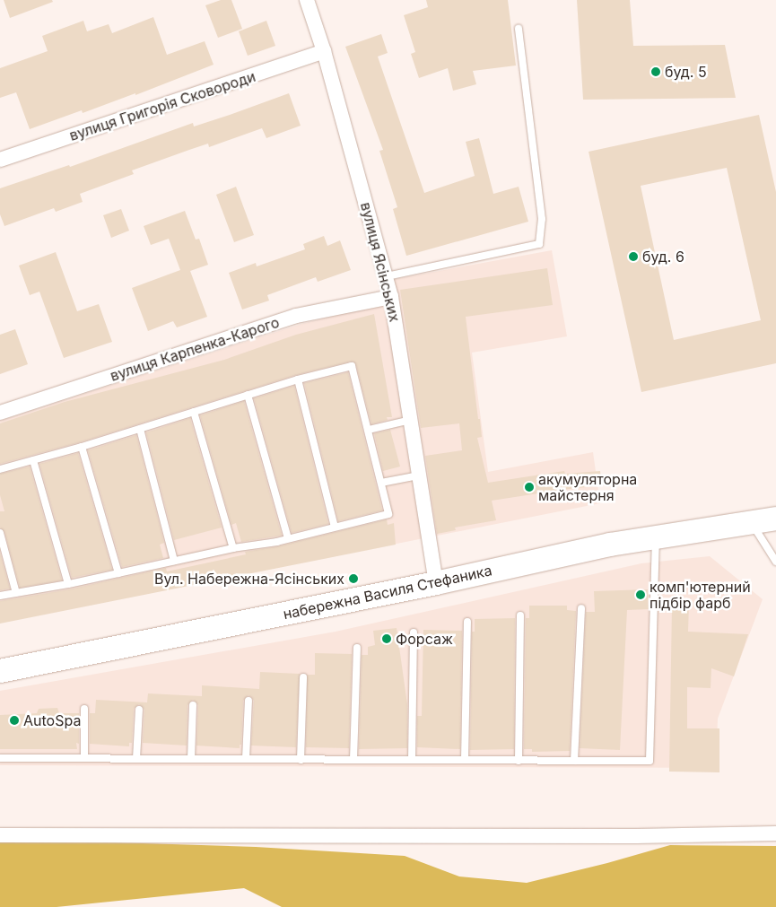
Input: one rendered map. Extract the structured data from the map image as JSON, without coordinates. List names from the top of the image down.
{
  "streets": {
    "main road": ["набережна Василя Стефаника"],
    "street": ["вулиця Григорія Сковороди", "вулиця Ясінських", "вулиця Карпенка-Карого"]
  },
  "crossings": [
    ["вулиця Григорія Сковороди", "вулиця Ясінських"],
    ["вулиця Ясінських", "вулиця Карпенка-Карого"],
    ["вулиця Ясінських", "набережна Василя Стефаника"]
  ],
  "places": [
    "буд. 5",
    "буд. 6",
    "акумуляторна майстерня",
    "Вул. Набережна-Ясінських",
    "комп'ютерний підбір фарб",
    "Форсаж",
    "AutoSpa"
  ]
}
